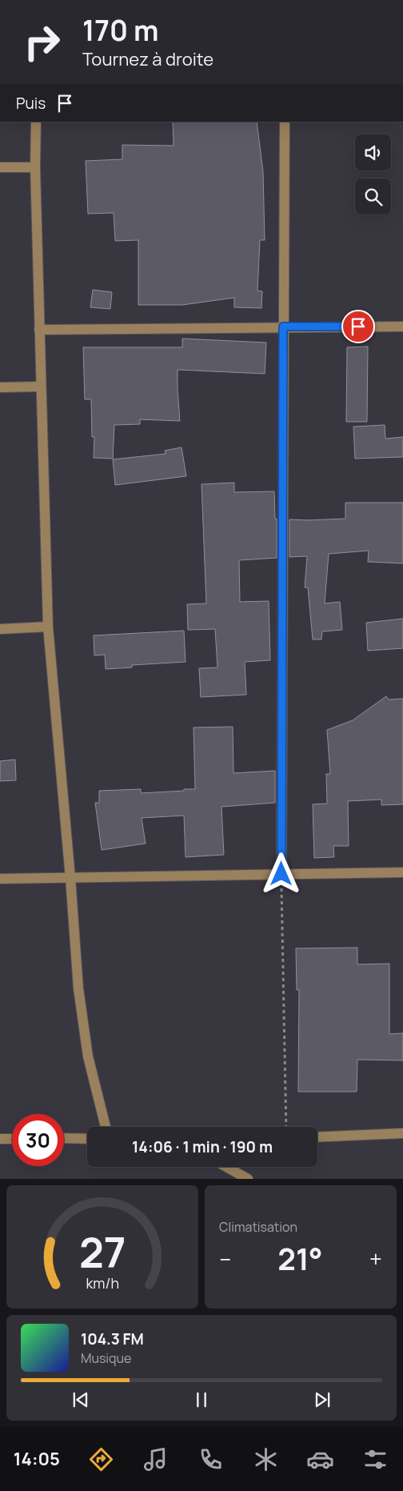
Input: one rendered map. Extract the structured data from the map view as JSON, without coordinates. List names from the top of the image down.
{
  "page": {
    "turn": ["170 m", "Tournez à droite"],
    "then": "Puis",
    "limit": "30",
    "trip": "14:06 · 1 min · 190 m",
    "tile": "Climatisation",
    "heat": ["−", "21°", "+"],
    "song": ["104.3 FM", "Musique"],
    "tabs": "14:05",
    "gauge": ["27", "km/h"]
  }
}
